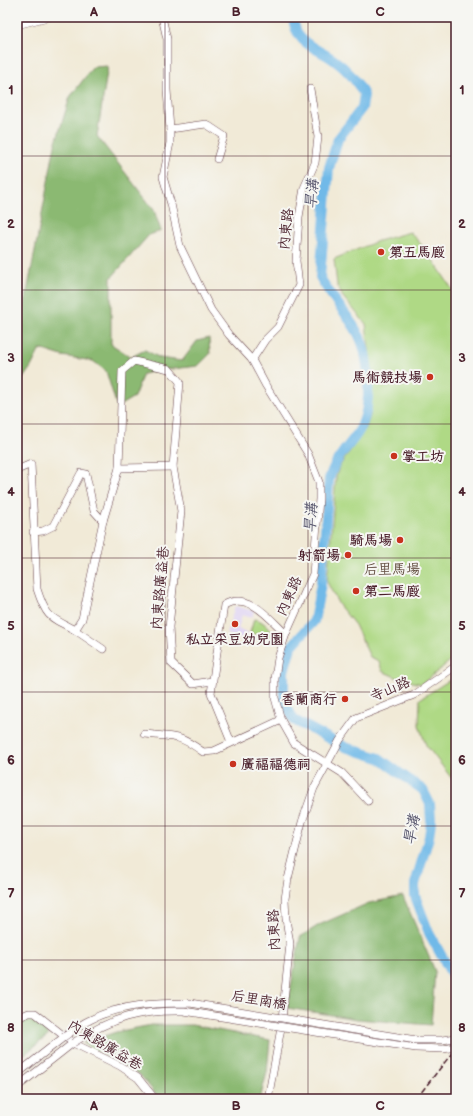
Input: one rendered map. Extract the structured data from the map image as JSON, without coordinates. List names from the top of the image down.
{
  "streets": {
    "street": [
      "內東路",
      "內東路廣益巷",
      "寺山路",
      "后里南橋"
    ]
  },
  "crossings": [
    ["內東路", "寺山路"],
    ["內東路廣益巷", "后里南橋"]
  ],
  "water": ["旱溝"],
  "parks": ["后里馬場"],
  "places": [
    "第五馬廄",
    "馬術競技場",
    "掌工坊",
    "騎馬場",
    "射箭場",
    "第二馬廄",
    "私立采豆幼兒園",
    "香蘭商行",
    "廣福福德祠"
  ],
  "grid": {
    "columns": ["A", "B", "C"],
    "rows": [
      "1",
      "2",
      "3",
      "4",
      "5",
      "6",
      "7",
      "8"
    ]
  }
}
